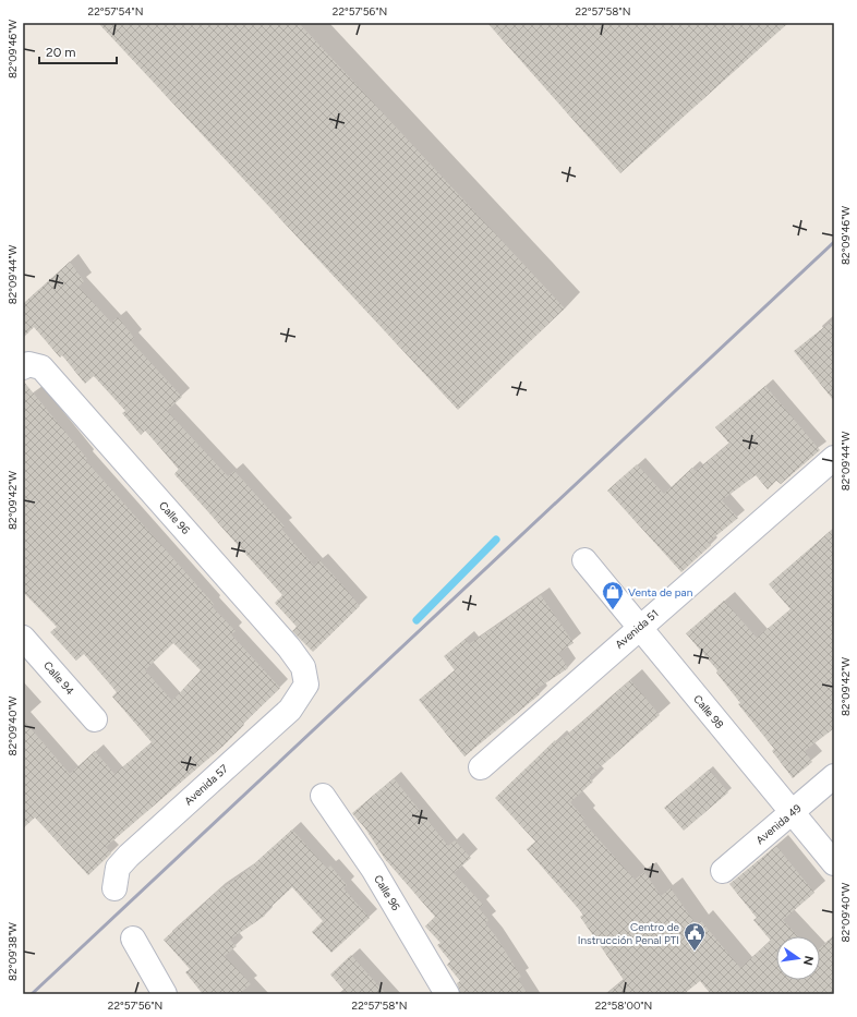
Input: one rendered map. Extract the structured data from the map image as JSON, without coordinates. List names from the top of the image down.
{
  "streets": {
    "street": [
      "Calle 96",
      "Avenida 51",
      "Calle 94",
      "Calle 98",
      "Avenida 57",
      "Avenida 49"
    ]
  },
  "crossings": [
    ["Calle 96", "Avenida 57"],
    ["Avenida 51", "Calle 98"],
    ["Calle 98", "Avenida 49"]
  ],
  "places": {
    "shop": ["Venta de pan"],
    "public building": ["Centro de Instrucción Penal PTI"]
  },
  "scale_bar": "20 m",
  "north": "right",
  "coordinates": [
    "22°57'54\"N",
    "22°57'56\"N",
    "22°57'58\"N",
    "82°09'46\"W",
    "82°09'44\"W",
    "82°09'42\"W",
    "82°09'40\"W",
    "82°09'38\"W",
    "22°58'00\"N"
  ]
}
